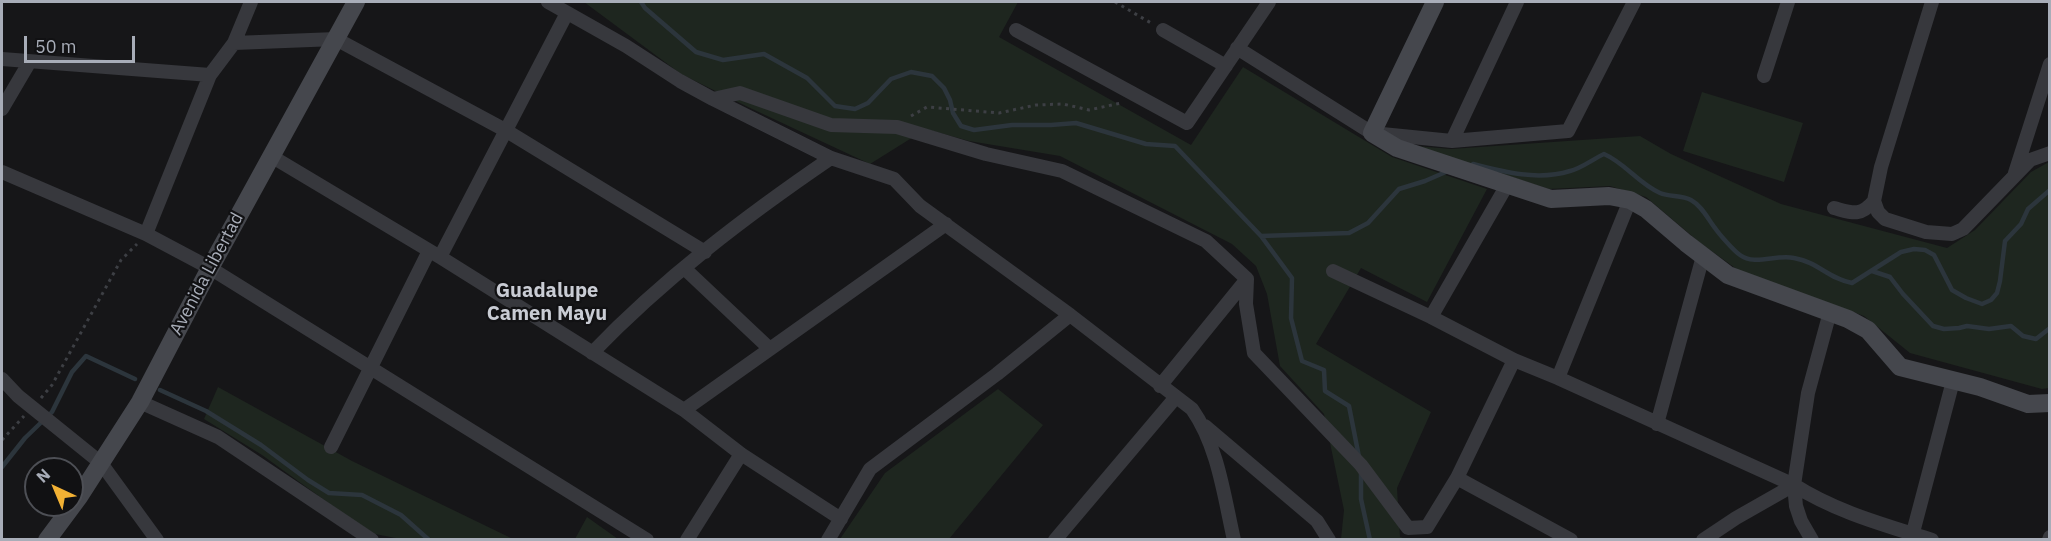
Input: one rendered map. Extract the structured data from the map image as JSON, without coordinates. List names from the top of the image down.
{
  "streets": {
    "street": ["Avenida Libertad"]
  },
  "districts": ["Guadalupe Camen Mayu"],
  "scale_bar": "50 m",
  "north": "top left"
}
